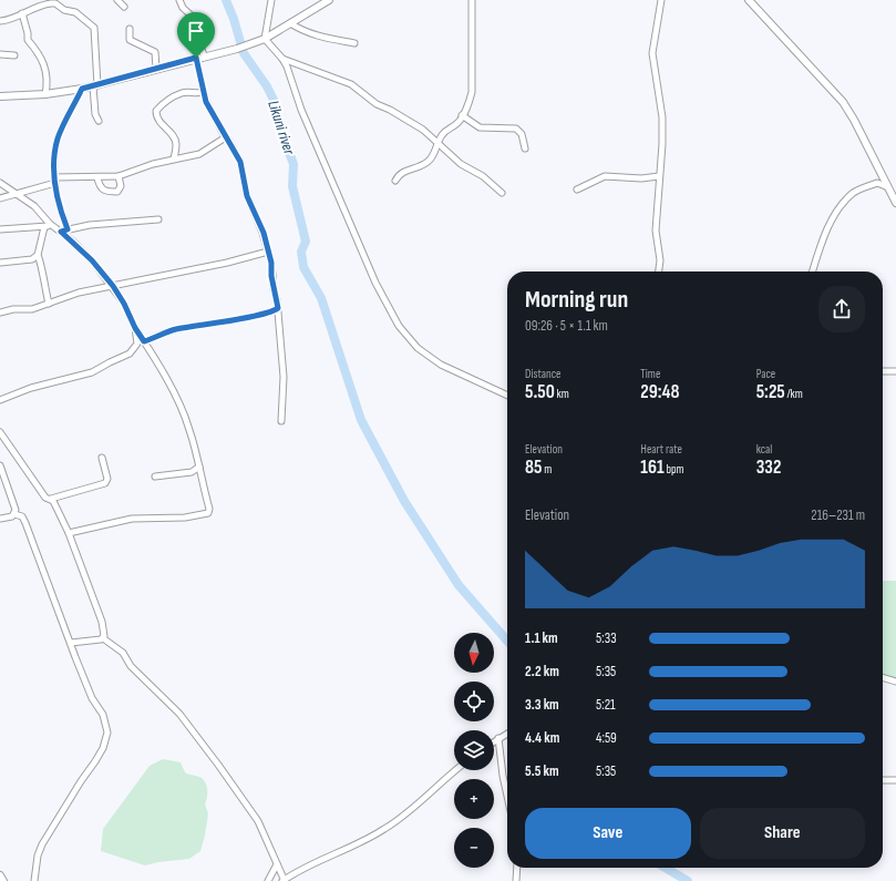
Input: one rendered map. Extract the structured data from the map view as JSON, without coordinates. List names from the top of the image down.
{
  "water": ["Likuni river"],
  "north": "bottom",
  "page": {
    "heading": ["Morning run", "09:26 · 5 × 1.1 km"],
    "stats": [
      ["Distance", "5.50 km"],
      ["Time", "29:48"],
      ["Pace", "5:25 /km"],
      ["Elevation", "85 m"],
      ["Heart rate", "161 bpm"],
      ["kcal", "332"]
    ],
    "chart": ["Elevation", "216–231 m"],
    "list": [
      {
        "name": "1.1 km",
        "note": "5:33"
      },
      {
        "name": "2.2 km",
        "note": "5:35"
      },
      {
        "name": "3.3 km",
        "note": "5:21"
      },
      {
        "name": "4.4 km",
        "note": "4:59"
      },
      {
        "name": "5.5 km",
        "note": "5:35"
      }
    ],
    "map_buttons": ["+", "−"],
    "buttons": ["Save", "Share"]
  }
}
